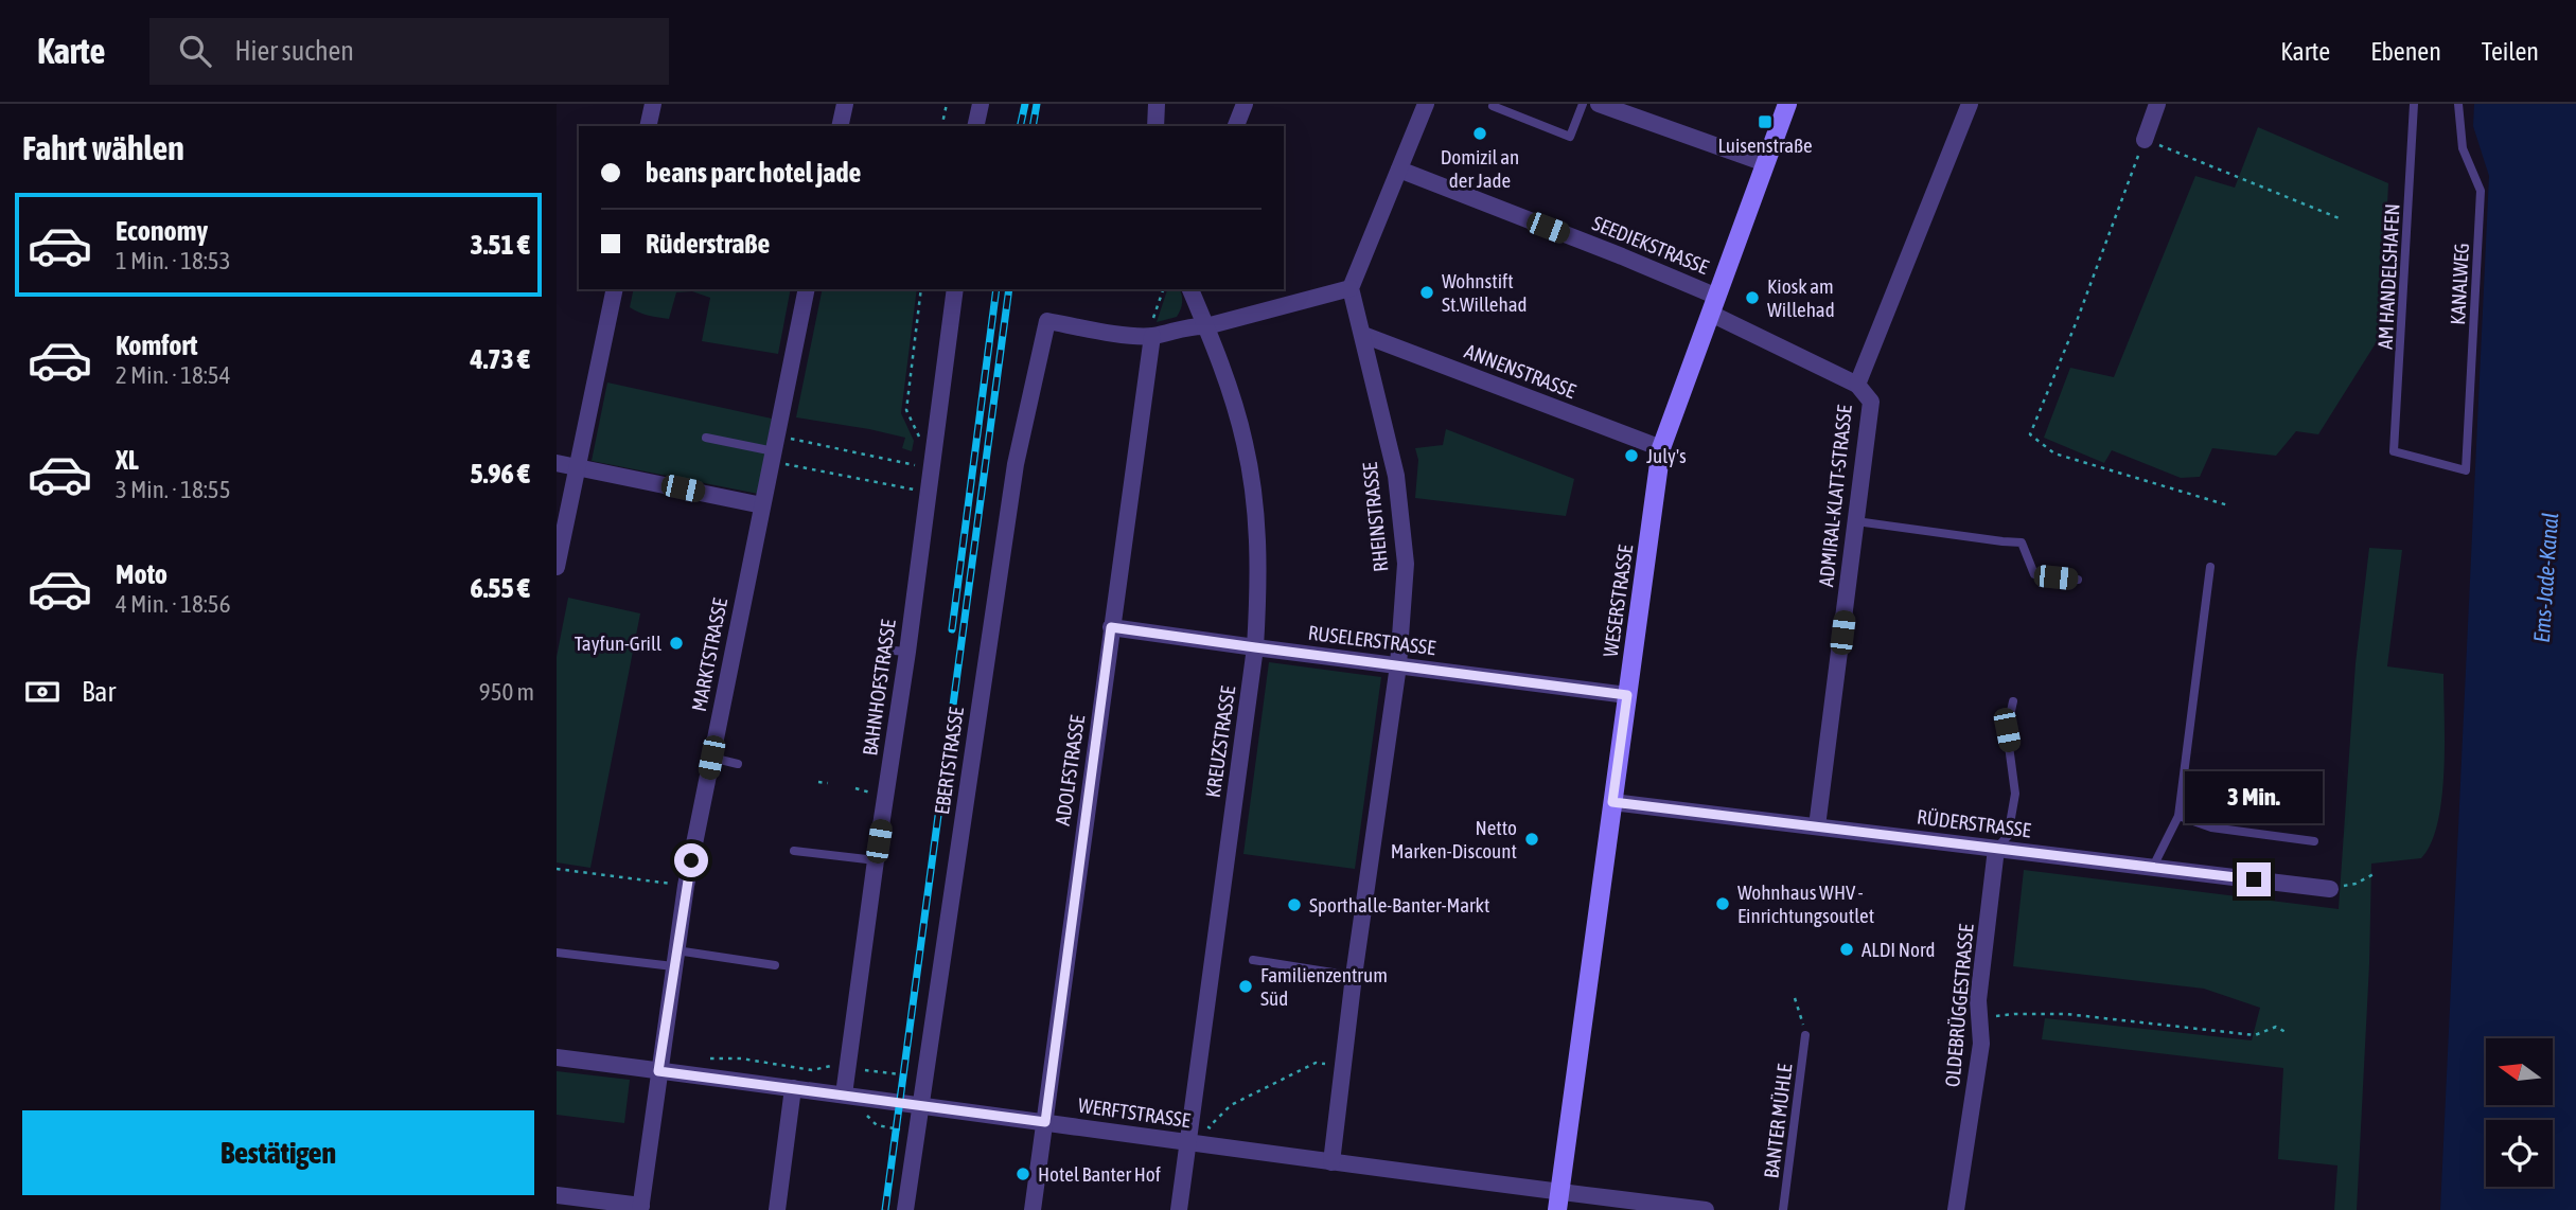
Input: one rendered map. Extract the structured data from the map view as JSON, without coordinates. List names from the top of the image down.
{
  "streets": {
    "street": [
      "SEEDIEKSTRASSE",
      "ANNENSTRASSE",
      "ADMIRAL-KLATT-STRASSE",
      "RHEINSTRASSE",
      "WESERSTRASSE",
      "RUSELERSTRASSE",
      "MARKTSTRASSE",
      "BAHNHOFSTRASSE",
      "KREUZSTRASSE",
      "EBERTSTRASSE",
      "ADOLFSTRASSE",
      "RÜDERSTRASSE",
      "OLDEBRÜGGESTRASSE",
      "WERFTSTRASSE"
    ],
    "lane": ["AM HANDELSHAFEN", "KANALWEG", "BANTER MÜHLE"]
  },
  "crossings": [
    ["SEEDIEKSTRASSE", "ADMIRAL-KLATT-STRASSE"],
    ["SEEDIEKSTRASSE", "WESERSTRASSE"],
    ["AM HANDELSHAFEN", "KANALWEG"],
    ["ANNENSTRASSE", "RHEINSTRASSE"],
    ["ANNENSTRASSE", "WESERSTRASSE"],
    ["ADMIRAL-KLATT-STRASSE", "RÜDERSTRASSE"],
    ["RHEINSTRASSE", "RUSELERSTRASSE"],
    ["RHEINSTRASSE", "WERFTSTRASSE"],
    ["WESERSTRASSE", "RUSELERSTRASSE"],
    ["WESERSTRASSE", "RÜDERSTRASSE"],
    ["WESERSTRASSE", "WERFTSTRASSE"],
    ["RUSELERSTRASSE", "KREUZSTRASSE"],
    ["RUSELERSTRASSE", "ADOLFSTRASSE"],
    ["MARKTSTRASSE", "WERFTSTRASSE"],
    ["BAHNHOFSTRASSE", "WERFTSTRASSE"],
    ["KREUZSTRASSE", "WERFTSTRASSE"],
    ["EBERTSTRASSE", "ADOLFSTRASSE"],
    ["EBERTSTRASSE", "WERFTSTRASSE"],
    ["ADOLFSTRASSE", "WERFTSTRASSE"],
    ["RÜDERSTRASSE", "OLDEBRÜGGESTRASSE"]
  ],
  "water": ["Ems-Jade-Kanal"],
  "places": {
    "transit": ["Luisenstraße"],
    "other": [
      "Domizil an der Jade",
      "Wohnstift St.Willehad",
      "Kiosk am Willehad",
      "July's",
      "Tayfun-Grill",
      "Netto Marken-Discount",
      "Wohnhaus WHV - Einrichtungsoutlet",
      "Sporthalle-Banter-Markt",
      "ALDI Nord",
      "Familienzentrum Süd",
      "Hotel Banter Hof"
    ]
  },
  "north": "left",
  "page": {
    "header": "Karte",
    "search": "Hier suchen",
    "nav": ["Karte", "Ebenen", "Teilen"],
    "heading": "Fahrt wählen",
    "banner": ["beans parc hotel jade", "Rüderstraße"],
    "list": [
      {
        "name": "Economy",
        "note": "1 Min. · 18:53",
        "value": "3.51 €"
      },
      {
        "name": "Komfort",
        "note": "2 Min. · 18:54",
        "value": "4.73 €"
      },
      {
        "name": "XL",
        "note": "3 Min. · 18:55",
        "value": "5.96 €"
      },
      {
        "name": "Moto",
        "note": "4 Min. · 18:56",
        "value": "6.55 €"
      }
    ],
    "pay": ["Bar", "950 m"],
    "bubble": "3 Min.",
    "buttons": "Bestätigen"
  }
}
